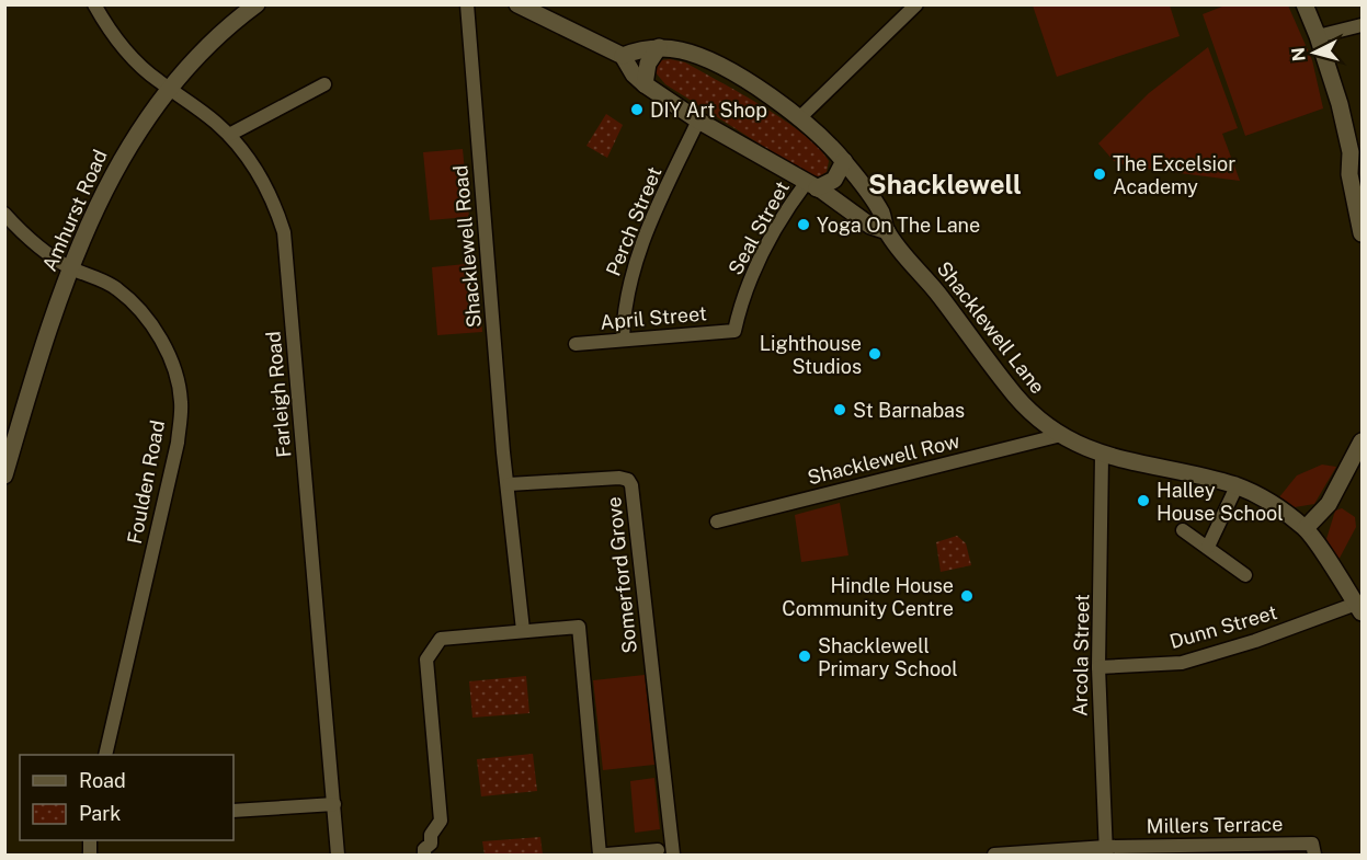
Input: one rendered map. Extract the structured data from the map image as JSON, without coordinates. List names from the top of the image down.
{
  "streets": {
    "street": [
      "Amhurst Road",
      "Perch Street",
      "Seal Street",
      "Shacklewell Road",
      "April Street",
      "Shacklewell Lane",
      "Farleigh Road",
      "Shacklewell Row",
      "Foulden Road",
      "Somerford Grove",
      "Dunn Street",
      "Arcola Street",
      "Millers Terrace"
    ]
  },
  "crossings": [
    ["Amhurst Road", "Farleigh Road"],
    ["Amhurst Road", "Foulden Road"],
    ["Perch Street", "April Street"],
    ["Perch Street", "Shacklewell Lane"],
    ["Seal Street", "April Street"],
    ["Seal Street", "Shacklewell Lane"],
    ["Shacklewell Road", "Somerford Grove"],
    ["Shacklewell Lane", "Shacklewell Row"],
    ["Shacklewell Lane", "Dunn Street"],
    ["Shacklewell Lane", "Arcola Street"],
    ["Dunn Street", "Arcola Street"],
    ["Arcola Street", "Millers Terrace"]
  ],
  "districts": ["Shacklewell"],
  "places": [
    "DIY Art Shop",
    "The Excelsior Academy",
    "Yoga On The Lane",
    "Lighthouse Studios",
    "St Barnabas",
    "Halley House School",
    "Hindle House Community Centre",
    "Shacklewell Primary School"
  ],
  "legend": ["Road", "Park"],
  "north": "left"
}
